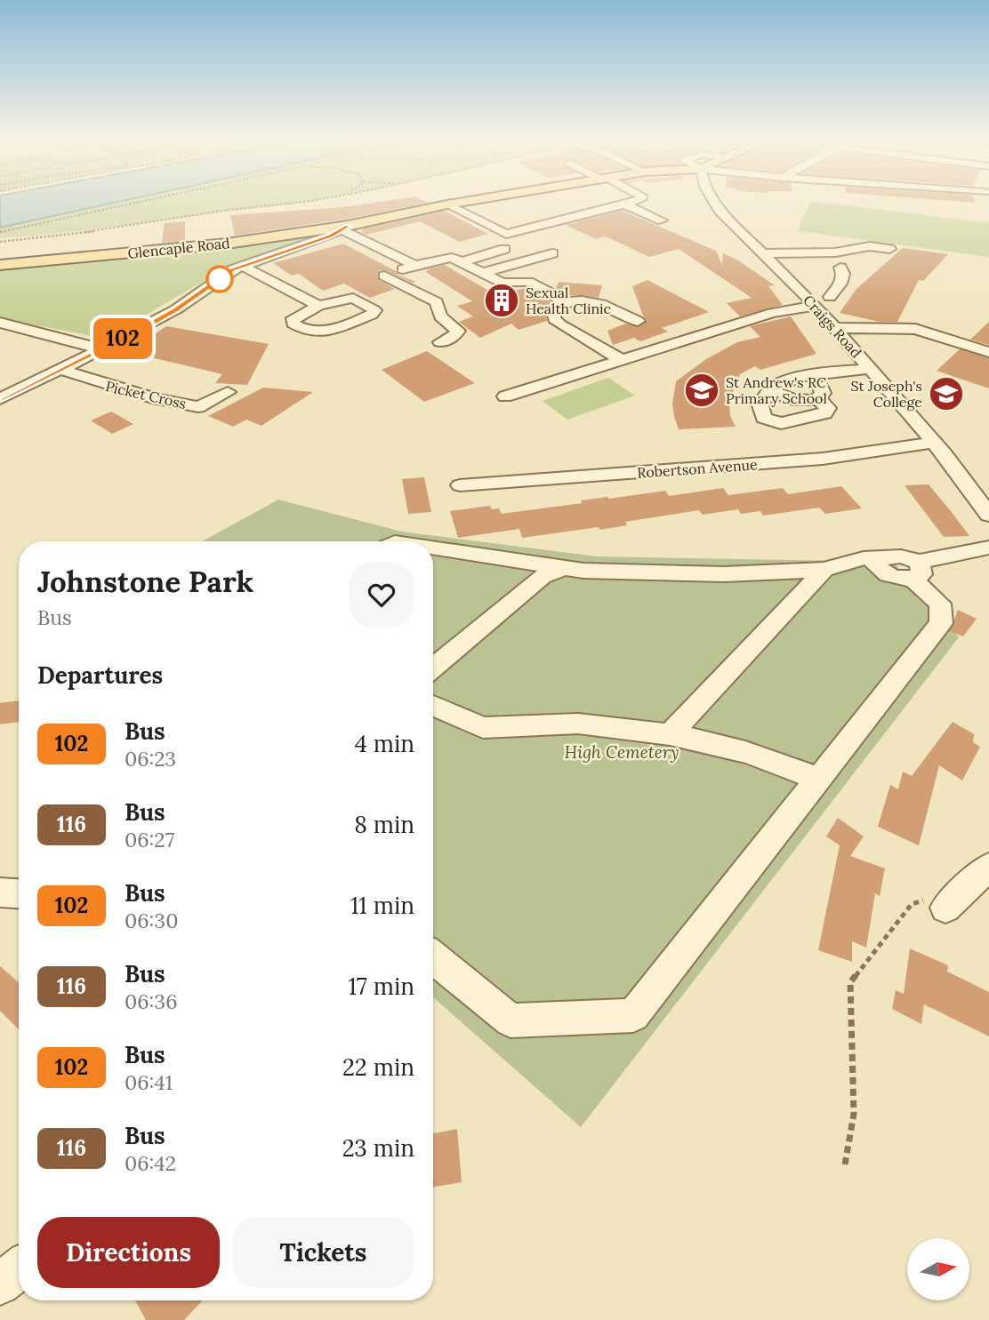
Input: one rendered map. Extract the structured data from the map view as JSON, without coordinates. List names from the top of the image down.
{
  "streets": {
    "main road": ["Glencaple Road"],
    "street": ["Craigs Road", "Picket Cross", "Robertson Avenue"]
  },
  "crossings": [
    ["Craigs Road", "Robertson Avenue"]
  ],
  "parks": ["High Cemetery"],
  "places": {
    "building": ["Sexual Health Clinic"],
    "school or university": ["St Andrew's RC Primary School", "St Joseph's College"]
  },
  "lines": ["bus line 102"],
  "north": "right",
  "page": {
    "on_map": "102",
    "heading": [
      ["Johnstone Park", "Bus"],
      "Departures"
    ],
    "list": [
      {
        "mark": "102",
        "name": "Bus",
        "note": "06:23",
        "value": "4 min"
      },
      {
        "mark": "116",
        "name": "Bus",
        "note": "06:27",
        "value": "8 min"
      },
      {
        "mark": "102",
        "name": "Bus",
        "note": "06:30",
        "value": "11 min"
      },
      {
        "mark": "116",
        "name": "Bus",
        "note": "06:36",
        "value": "17 min"
      },
      {
        "mark": "102",
        "name": "Bus",
        "note": "06:41",
        "value": "22 min"
      },
      {
        "mark": "116",
        "name": "Bus",
        "note": "06:42",
        "value": "23 min"
      }
    ],
    "buttons": ["Directions", "Tickets"]
  }
}
